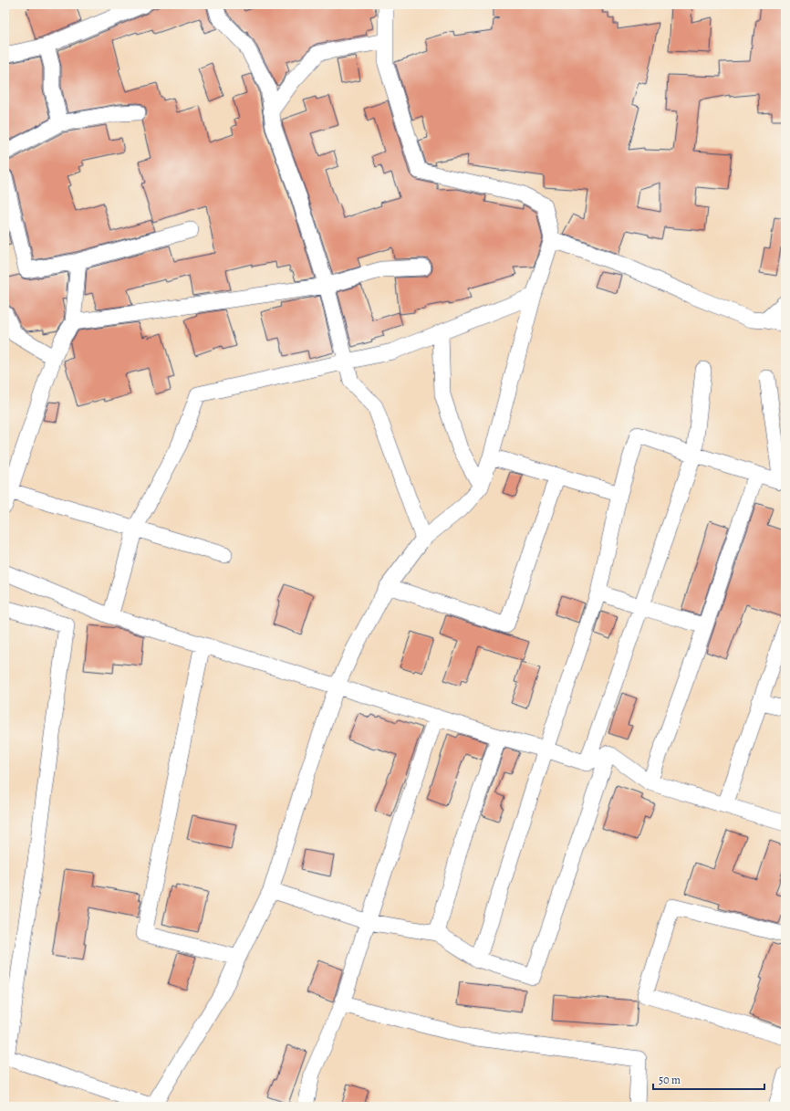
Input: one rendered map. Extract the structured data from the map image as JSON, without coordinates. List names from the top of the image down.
{
  "scale_bar": "50 m"
}
